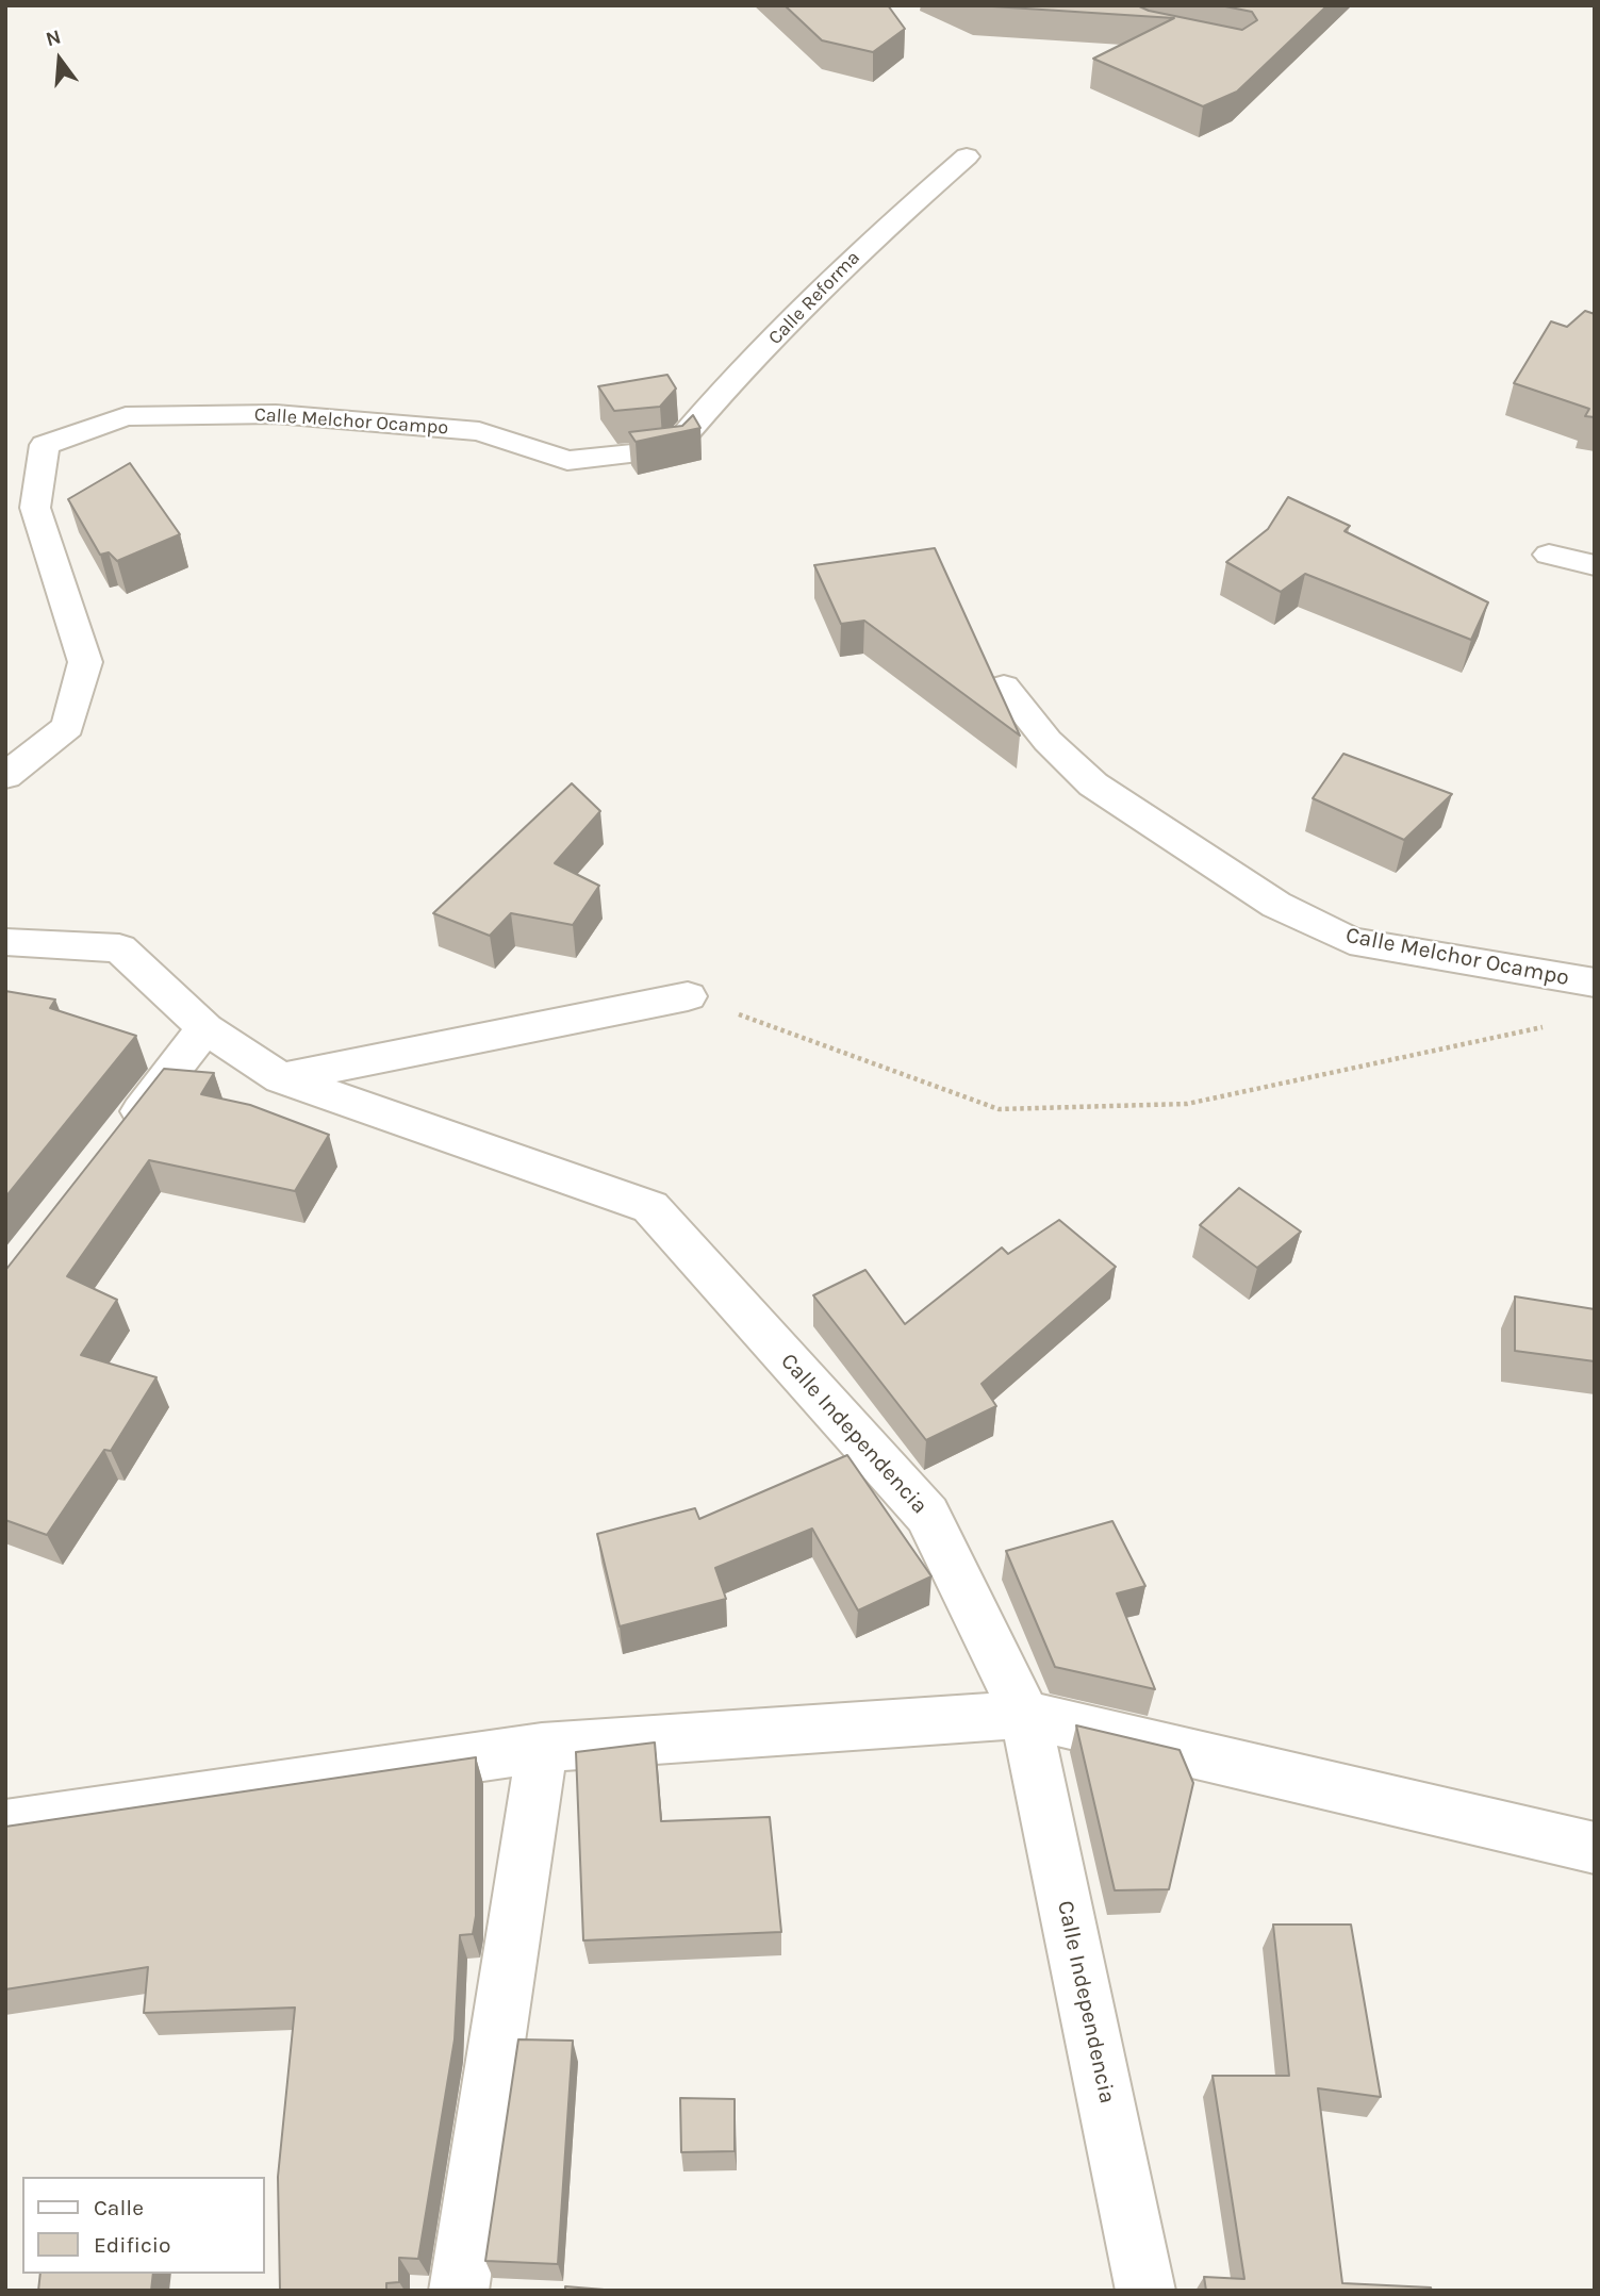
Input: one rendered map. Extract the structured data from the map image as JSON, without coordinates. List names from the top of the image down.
{
  "streets": {
    "street": ["Calle Reforma", "Calle Melchor Ocampo", "Calle Independencia"]
  },
  "crossings": [
    ["Calle Reforma", "Calle Melchor Ocampo"]
  ],
  "legend": ["Calle", "Edificio"],
  "north": "top"
}
